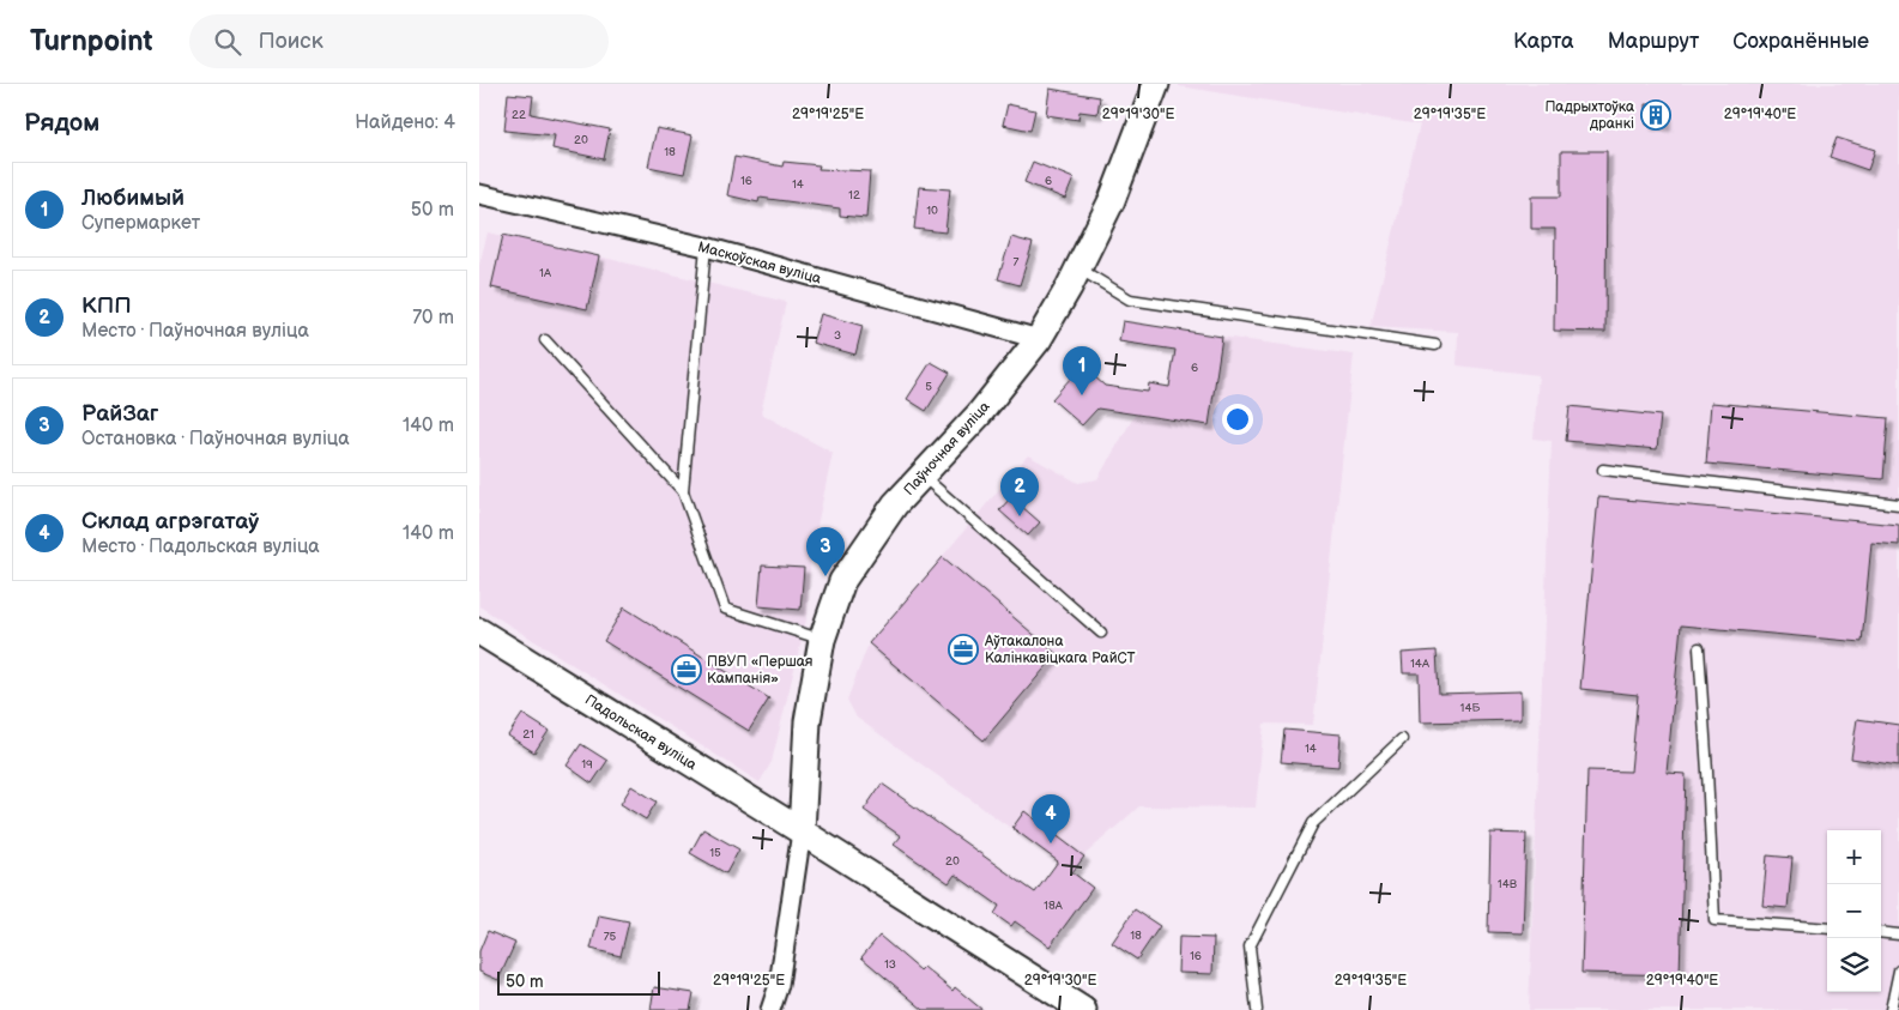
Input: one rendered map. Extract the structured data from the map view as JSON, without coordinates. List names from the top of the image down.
{
  "streets": {
    "street": ["Маскоўская вуліца", "Паўночная вуліца", "Падольская вуліца"]
  },
  "crossings": [
    ["Маскоўская вуліца", "Паўночная вуліца"],
    ["Паўночная вуліца", "Падольская вуліца"]
  ],
  "places": {
    "building": ["Падрыхтоўка дранкі"],
    "office": ["Аўтакалона Калінкавіцкага РайСТ", "ПВУП «Першая Кампанія»"]
  },
  "house_numbers": [
    "22",
    "20",
    "18",
    "16",
    "6",
    "14",
    "12",
    "10",
    "7",
    "1А",
    "3",
    "6",
    "5",
    "14А",
    "14Б",
    "21",
    "14",
    "19",
    "15",
    "20",
    "14В",
    "18А",
    "18",
    "75",
    "16",
    "13"
  ],
  "scale_bar": "50 m",
  "page": {
    "header": "Turnpoint",
    "search": "Поиск",
    "nav": ["Карта", "Маршрут", "Сохранённые"],
    "heading": ["Рядом", "Найдено: 4"],
    "list": [
      {
        "mark": "1",
        "name": "Любимый",
        "note": "Супермаркет",
        "value": "50 m"
      },
      {
        "mark": "2",
        "name": "КПП",
        "note": "Место · Паўночная вуліца",
        "value": "70 m"
      },
      {
        "mark": "3",
        "name": "РайЗаг",
        "note": "Остановка · Паўночная вуліца",
        "value": "140 m"
      },
      {
        "mark": "4",
        "name": "Склад агрэгатаў",
        "note": "Место · Падольская вуліца",
        "value": "140 m"
      }
    ],
    "pins": [
      "1",
      "2",
      "3",
      "4"
    ],
    "map_buttons": ["+", "−"],
    "scale": "50 m"
  },
  "coordinates": [
    "29°19'25\"E",
    "29°19'30\"E",
    "29°19'35\"E",
    "29°19'40\"E"
  ]
}
